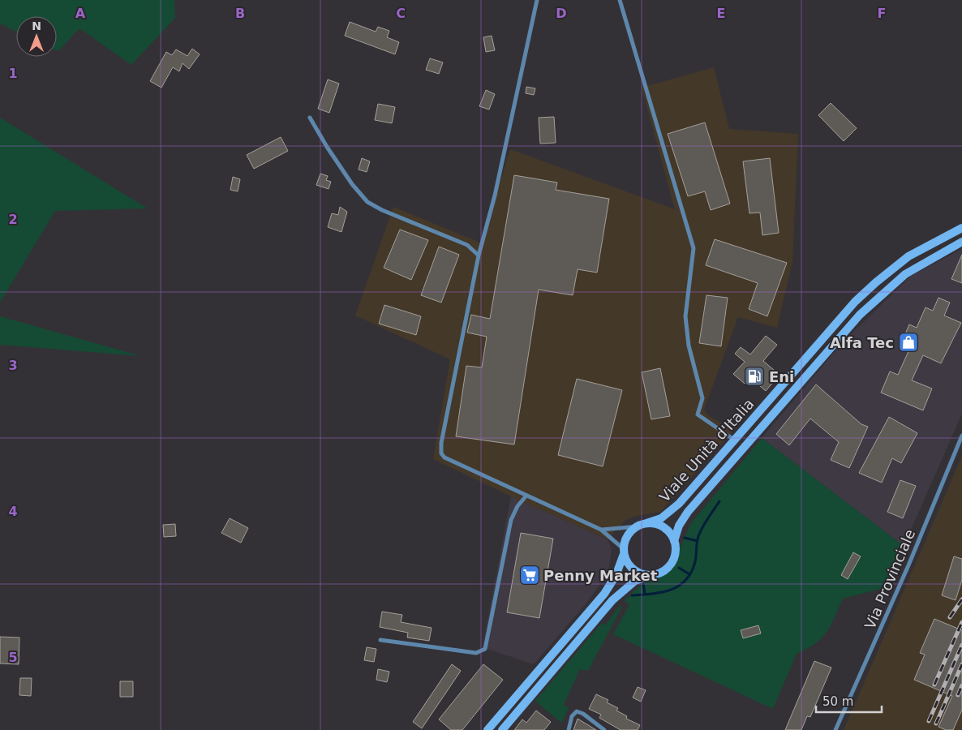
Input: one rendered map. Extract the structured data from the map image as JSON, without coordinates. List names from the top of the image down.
{
  "streets": {
    "main road": ["Viale Unità d'Italia"],
    "street": ["Via Provinciale"]
  },
  "places": {
    "shop": ["Alfa Tec"],
    "fuel station": ["Eni"],
    "supermarket": ["Penny Market"]
  },
  "scale_bar": "50 m",
  "north": "top",
  "grid": {
    "columns": [
      "A",
      "B",
      "C",
      "D",
      "E",
      "F"
    ],
    "rows": [
      "1",
      "2",
      "3",
      "4",
      "5"
    ]
  }
}
